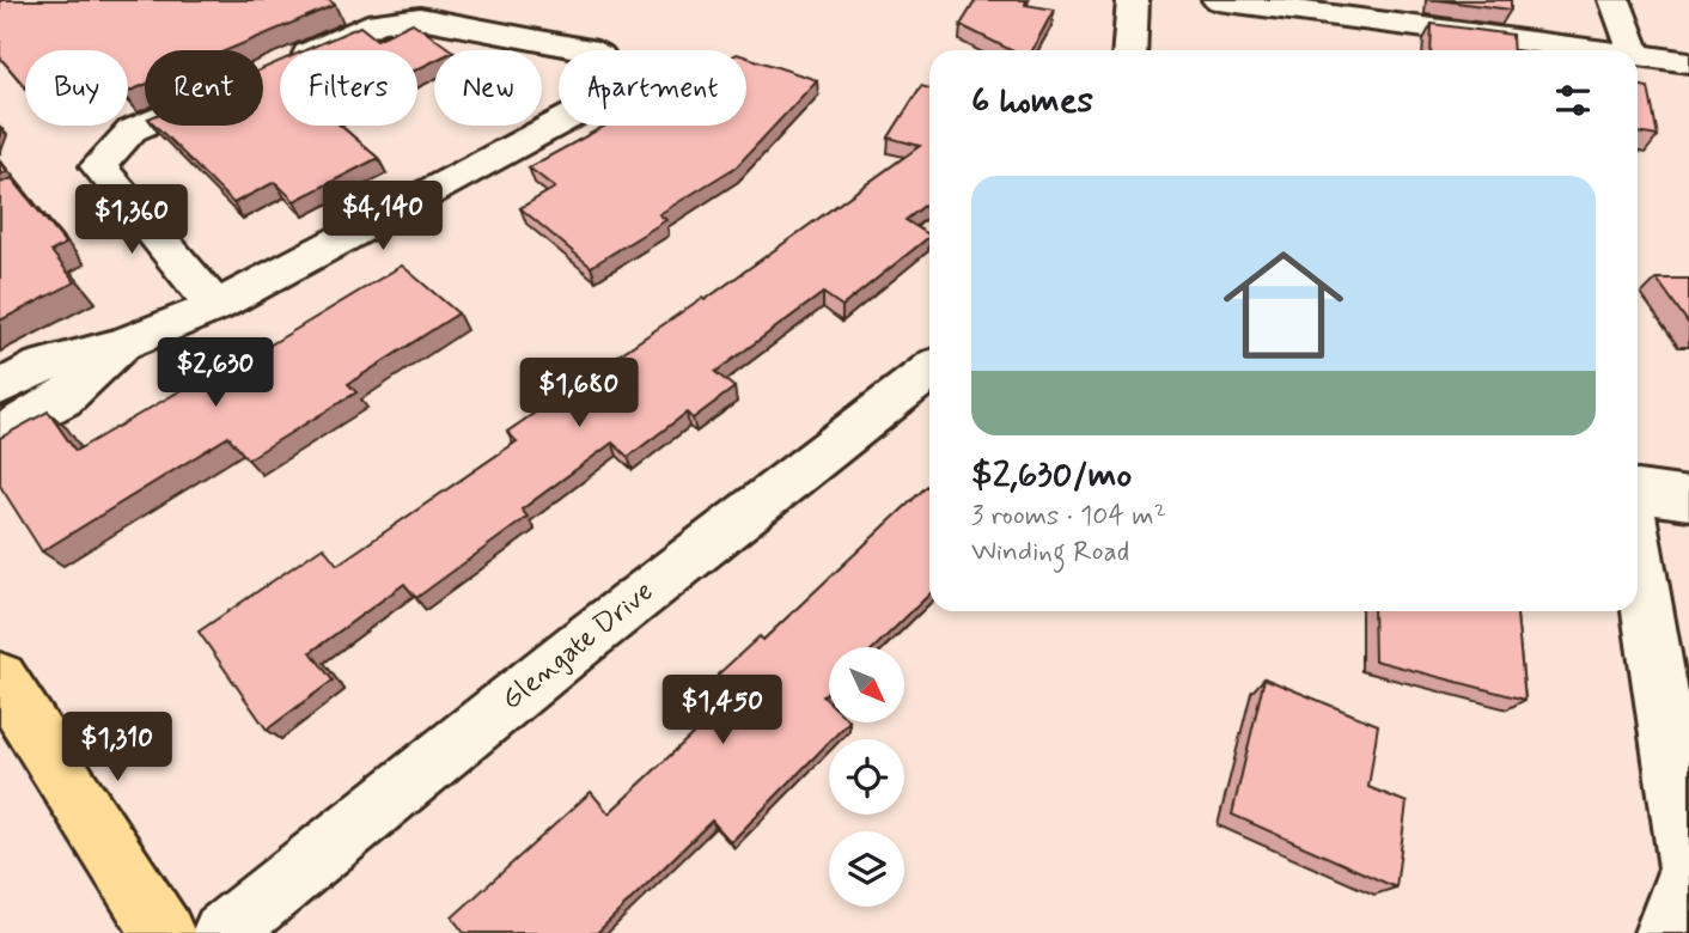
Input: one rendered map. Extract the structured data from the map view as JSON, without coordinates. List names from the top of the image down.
{
  "streets": {
    "street": ["Glengate Drive"]
  },
  "north": "bottom right",
  "page": {
    "chip": [
      "Buy",
      "Rent",
      "Filters",
      "New",
      "Apartment"
    ],
    "heading": "6 homes",
    "list": [
      {
        "name": "$2,630/mo",
        "note": "3 rooms · 104 m² · Winding Road"
      }
    ],
    "price": [
      "$4,140",
      "$1,360",
      "$2,630",
      "$1,680",
      "$1,450",
      "$1,310"
    ]
  }
}
